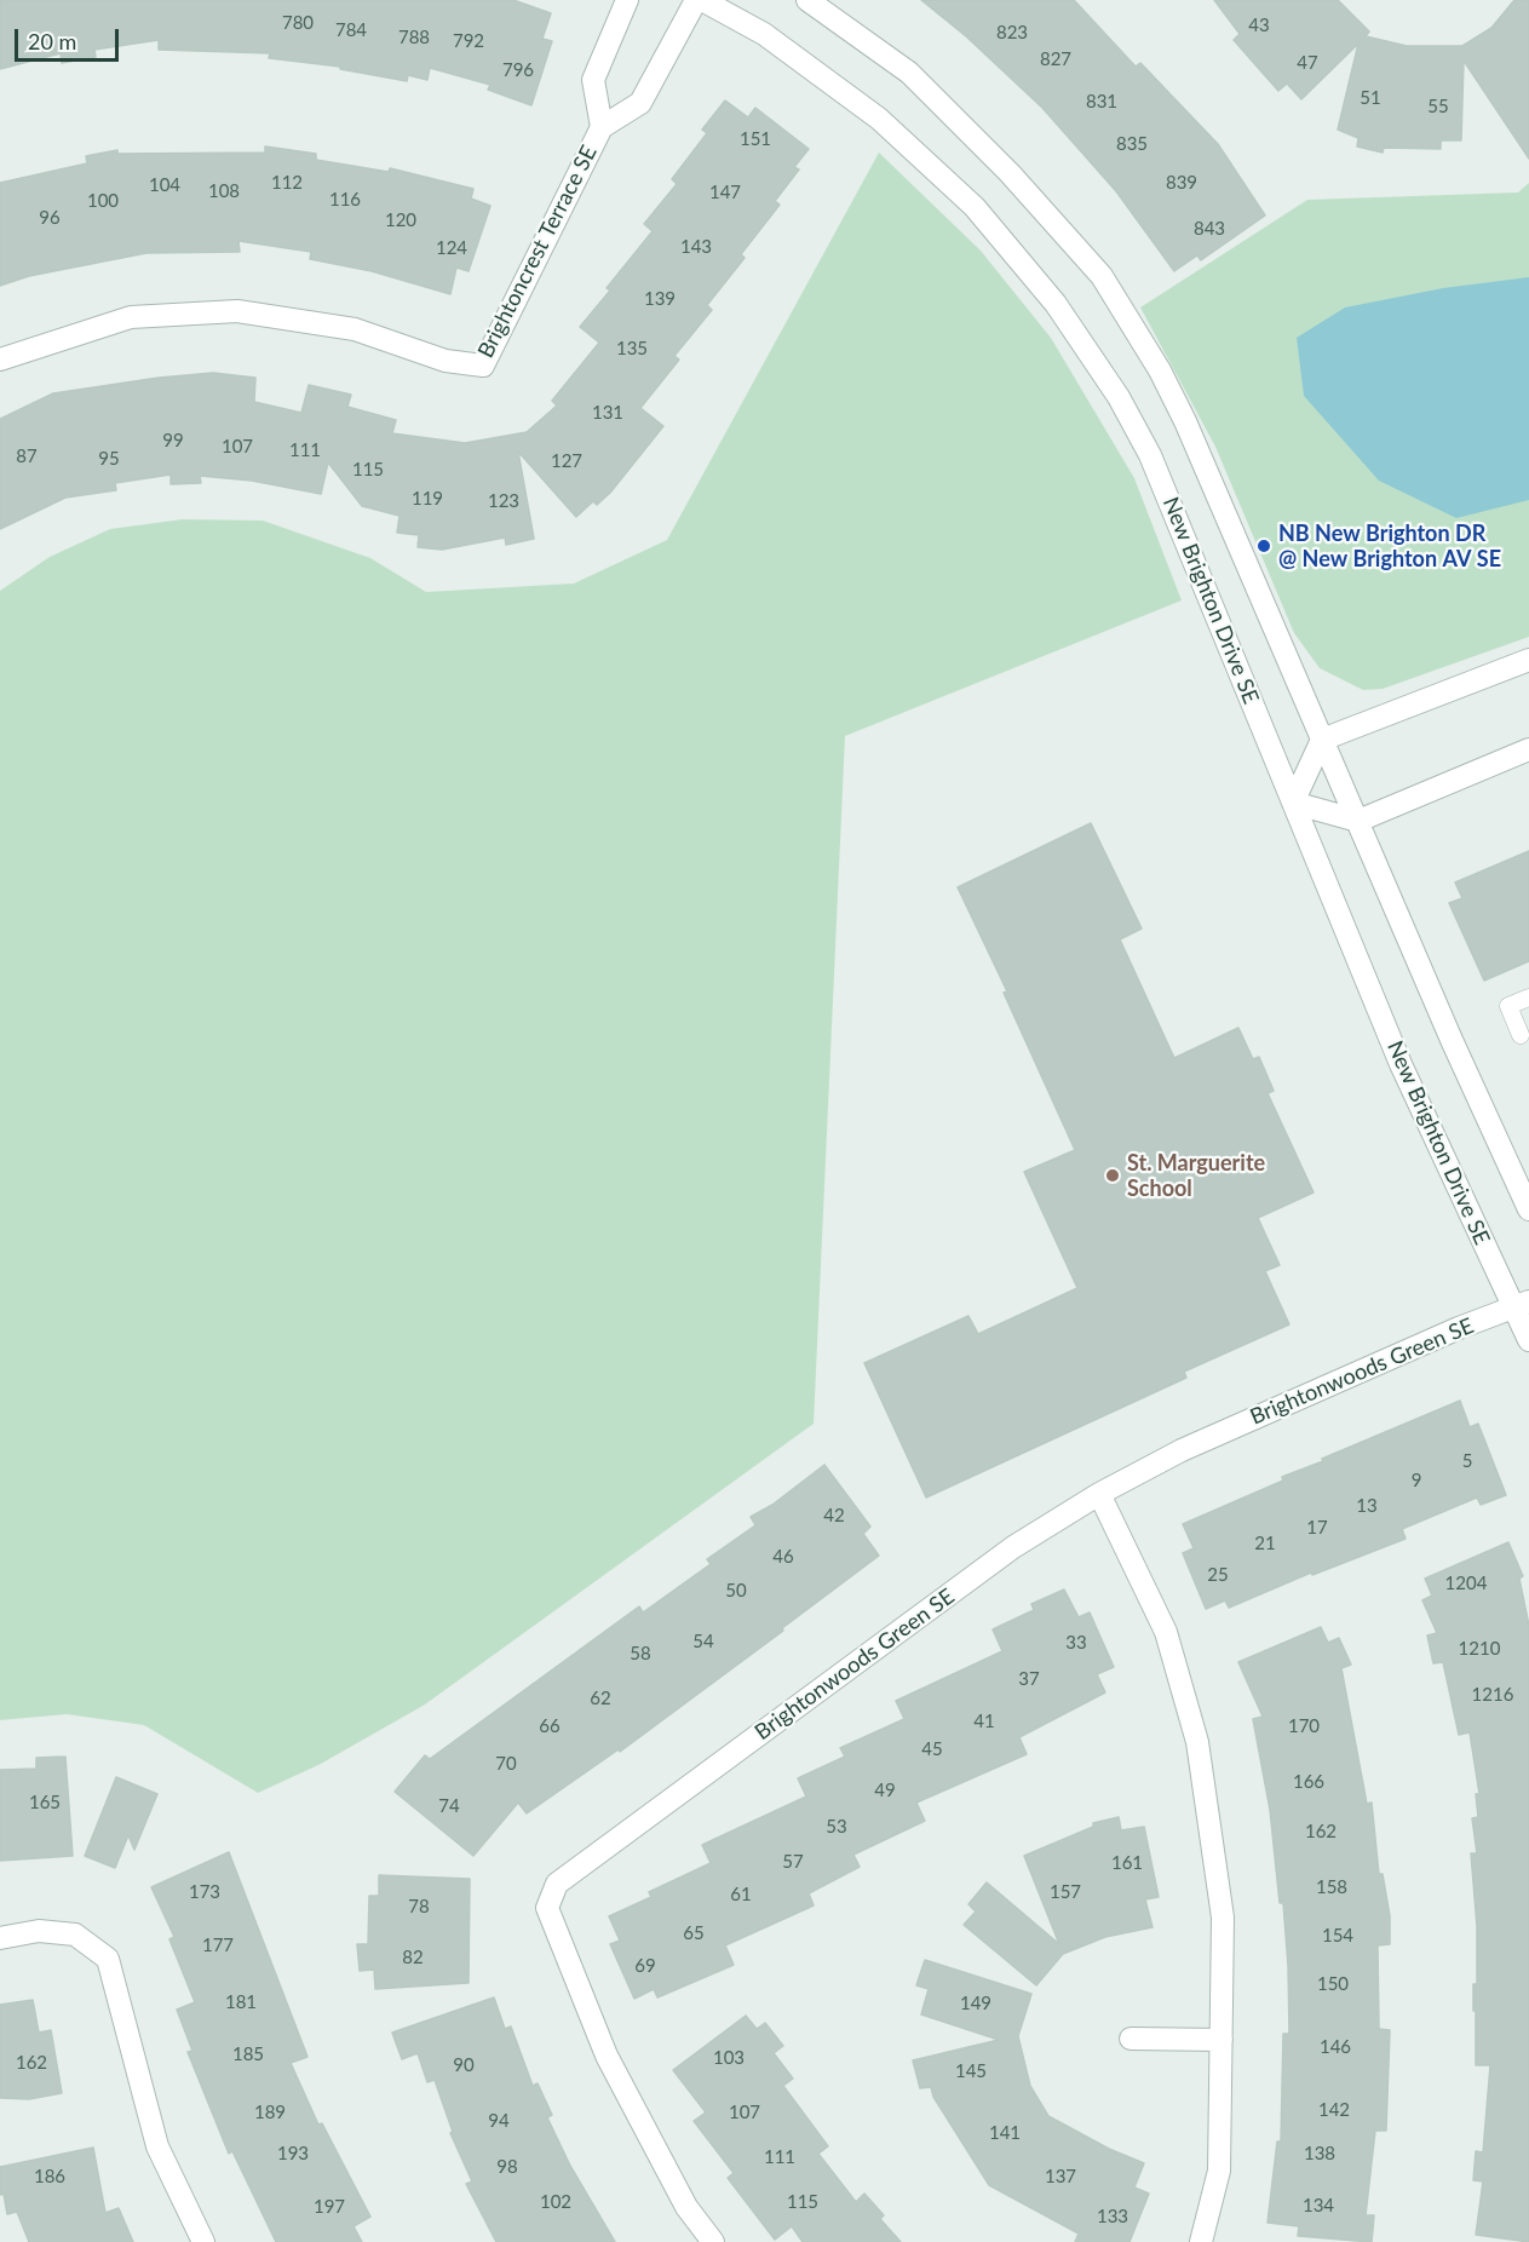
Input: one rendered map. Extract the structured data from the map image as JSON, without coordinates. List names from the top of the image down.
{
  "streets": {
    "street": ["Brightoncrest Terrace SE", "New Brighton Drive SE", "Brightonwoods Green SE"]
  },
  "crossings": [
    ["New Brighton Drive SE", "Brightonwoods Green SE"]
  ],
  "places": ["NB New Brighton DR @ New Brighton AV SE", "St. Marguerite School"],
  "house_numbers": [
    "780",
    "43",
    "784",
    "823",
    "788",
    "792",
    "827",
    "47",
    "796",
    "51",
    "831",
    "55",
    "151",
    "835",
    "112",
    "839",
    "104",
    "108",
    "147",
    "116",
    "100",
    "96",
    "120",
    "843",
    "143",
    "124",
    "139",
    "135",
    "131",
    "99",
    "107",
    "111",
    "87",
    "95",
    "127",
    "115",
    "119",
    "123",
    "5",
    "9",
    "13",
    "42",
    "17",
    "21",
    "46",
    "25",
    "1204",
    "50",
    "54",
    "33",
    "1210",
    "58",
    "37",
    "1216",
    "62",
    "41",
    "66",
    "170",
    "45",
    "70",
    "166",
    "49",
    "165",
    "74",
    "53",
    "162",
    "57",
    "161",
    "158",
    "173",
    "157",
    "61",
    "78",
    "65",
    "154",
    "177",
    "82",
    "69",
    "150",
    "181",
    "149",
    "146",
    "185",
    "103",
    "162",
    "90",
    "145",
    "142",
    "189",
    "107",
    "94",
    "141",
    "193",
    "138",
    "111",
    "98",
    "186",
    "137",
    "102",
    "115",
    "134",
    "197",
    "133"
  ],
  "scale_bar": "20 m"
}
